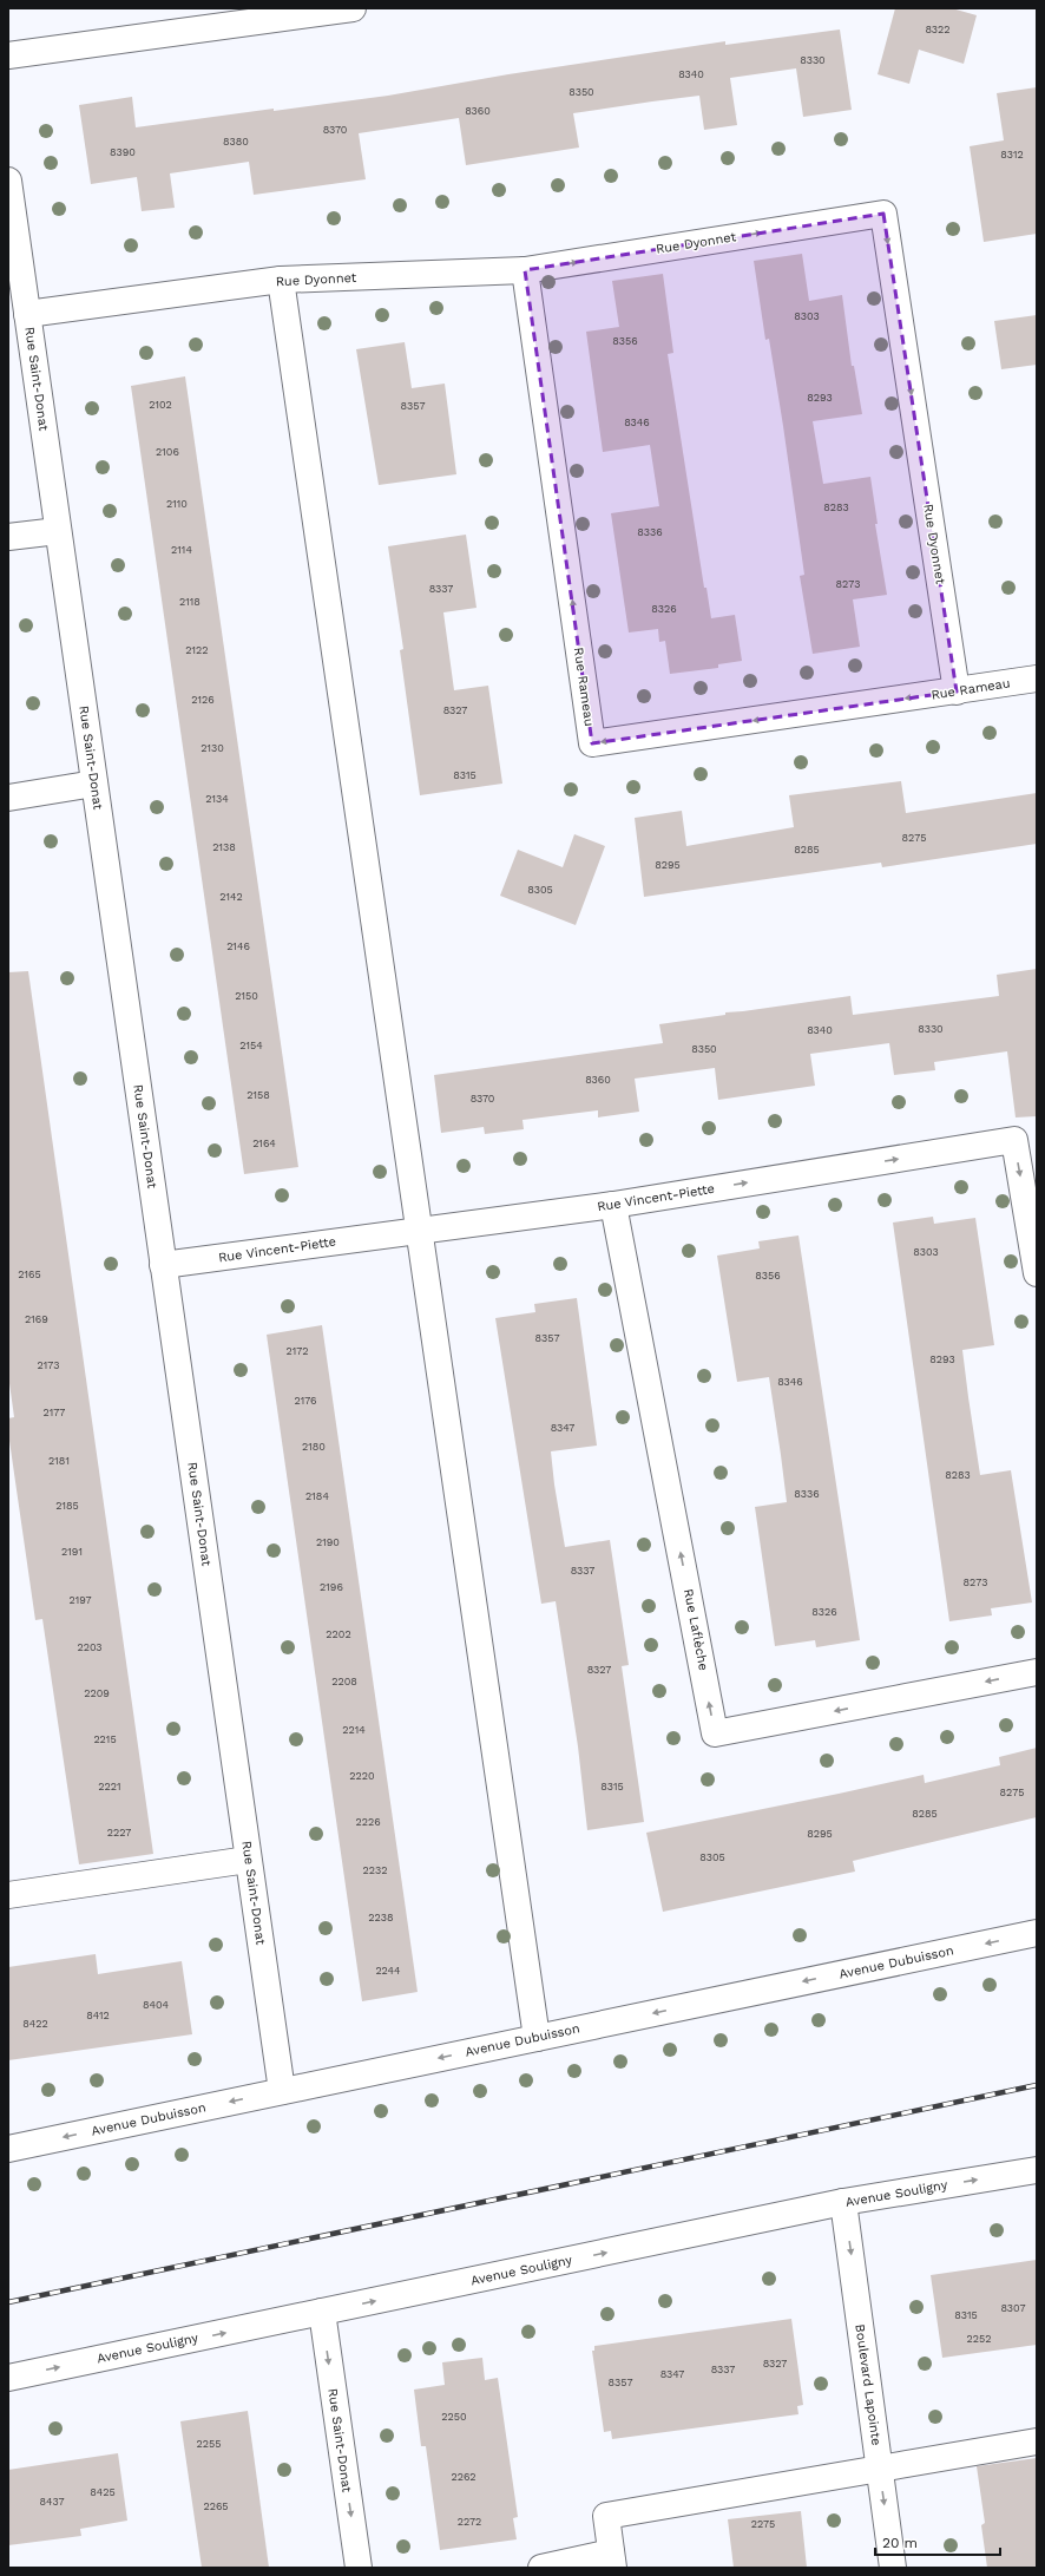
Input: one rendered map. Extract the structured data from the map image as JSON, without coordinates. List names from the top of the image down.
{
  "streets": {
    "street": [
      "Rue Dyonnet",
      "Rue Saint-Donat",
      "Rue Rameau",
      "Rue Vincent-Piette",
      "Rue Laflèche",
      "Avenue Dubuisson",
      "Avenue Souligny",
      "Boulevard Lapointe"
    ]
  },
  "crossings": [
    ["Rue Dyonnet", "Rue Saint-Donat"],
    ["Rue Dyonnet", "Rue Rameau"],
    ["Rue Saint-Donat", "Rue Vincent-Piette"],
    ["Rue Saint-Donat", "Avenue Dubuisson"],
    ["Rue Saint-Donat", "Avenue Souligny"],
    ["Rue Vincent-Piette", "Rue Laflèche"],
    ["Avenue Souligny", "Boulevard Lapointe"]
  ],
  "one_way": ["Avenue Dubuisson", "Avenue Souligny", "Boulevard Lapointe"],
  "house_numbers": [
    "8322",
    "8330",
    "8340",
    "8350",
    "8360",
    "8370",
    "8380",
    "8390",
    "8312",
    "8303",
    "8356",
    "8293",
    "2102",
    "8357",
    "8346",
    "2106",
    "2110",
    "8283",
    "8336",
    "2114",
    "8273",
    "8337",
    "2118",
    "8326",
    "2122",
    "2126",
    "8327",
    "2130",
    "8315",
    "2134",
    "8275",
    "2138",
    "8285",
    "8295",
    "8305",
    "2142",
    "2146",
    "2150",
    "8330",
    "8340",
    "2154",
    "8350",
    "8360",
    "2158",
    "8370",
    "2164",
    "8303",
    "2165",
    "8356",
    "2169",
    "8357",
    "2172",
    "8293",
    "2173",
    "8346",
    "2176",
    "2177",
    "8347",
    "2180",
    "2181",
    "8283",
    "8336",
    "2184",
    "2185",
    "2190",
    "2191",
    "8337",
    "8273",
    "2196",
    "2197",
    "8326",
    "2202",
    "2203",
    "8327",
    "2208",
    "2209",
    "2214",
    "2215",
    "2220",
    "2221",
    "8315",
    "8275",
    "8285",
    "2226",
    "2227",
    "8295",
    "8305",
    "2232",
    "2238",
    "2244",
    "8404",
    "8412",
    "8422",
    "8307",
    "8315",
    "2252",
    "8327",
    "8337",
    "8347",
    "8357",
    "2250",
    "2255",
    "2262",
    "8425",
    "8437",
    "2265",
    "2272",
    "2275"
  ],
  "scale_bar": "20 m"
}
